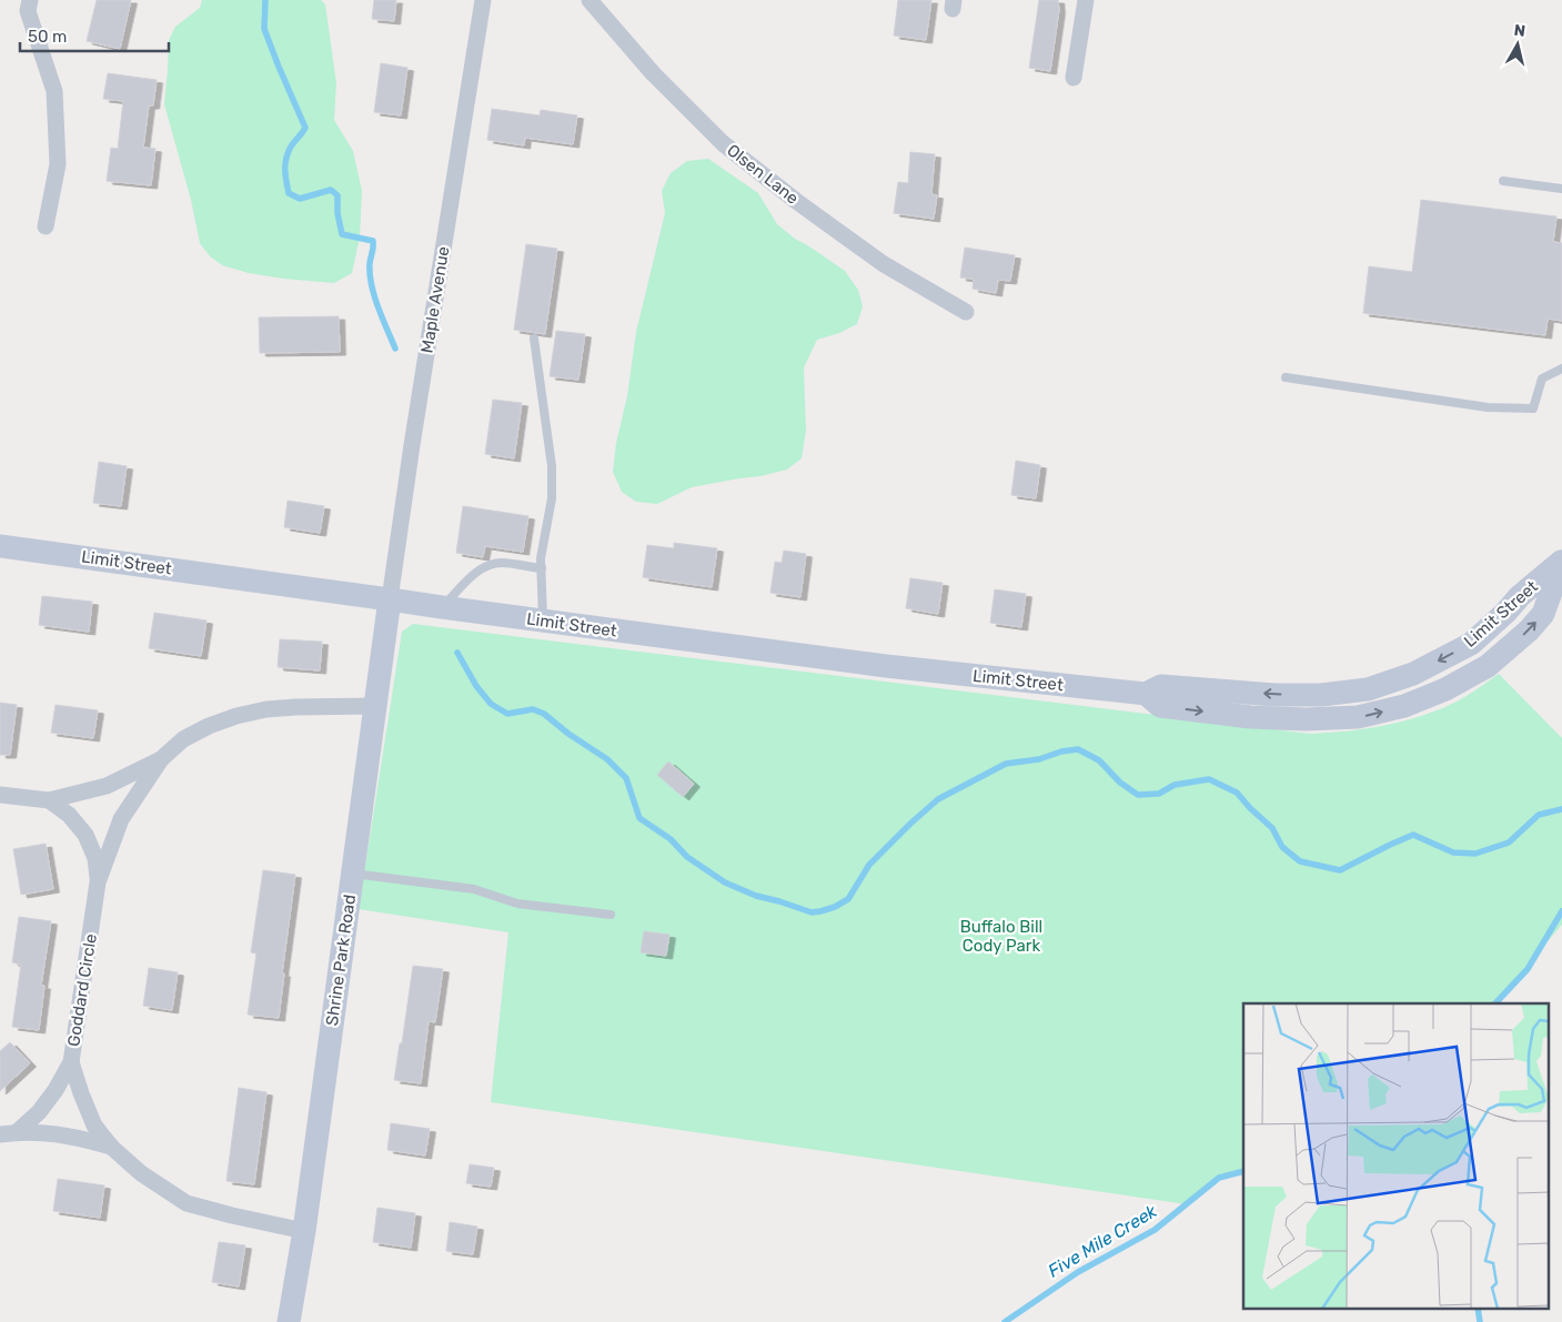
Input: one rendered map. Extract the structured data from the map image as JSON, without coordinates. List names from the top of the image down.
{
  "streets": {
    "street": [
      "Olsen Lane",
      "Maple Avenue",
      "Limit Street",
      "Shrine Park Road",
      "Goddard Circle"
    ]
  },
  "crossings": [
    ["Maple Avenue", "Limit Street"],
    ["Maple Avenue", "Shrine Park Road"],
    ["Limit Street", "Shrine Park Road"],
    ["Shrine Park Road", "Goddard Circle"]
  ],
  "water": ["Five Mile Creek"],
  "parks": ["Buffalo Bill Cody Park"],
  "scale_bar": "50 m",
  "north": "top"
}
